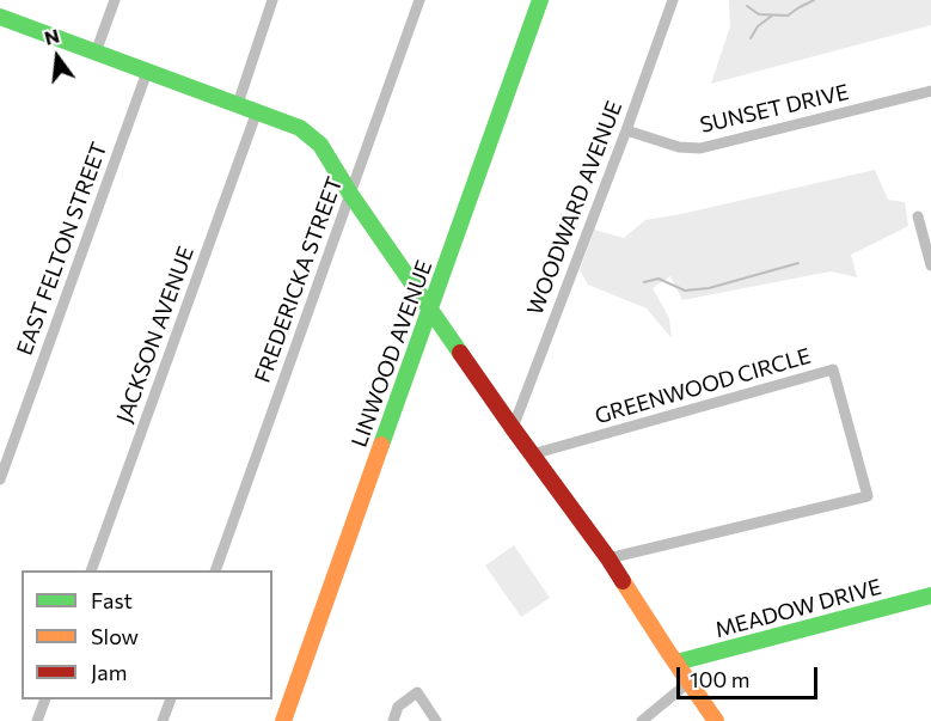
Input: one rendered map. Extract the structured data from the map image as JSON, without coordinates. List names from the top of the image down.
{
  "streets": {
    "street": [
      "SUNSET DRIVE",
      "WOODWARD AVENUE",
      "EAST FELTON STREET",
      "FREDERICKA STREET",
      "JACKSON AVENUE",
      "LINWOOD AVENUE",
      "GREENWOOD CIRCLE",
      "MEADOW DRIVE"
    ]
  },
  "crossings": [
    ["SUNSET DRIVE", "WOODWARD AVENUE"]
  ],
  "legend": ["Fast", "Slow", "Jam"],
  "scale_bar": "100 m",
  "north": "top"
}
